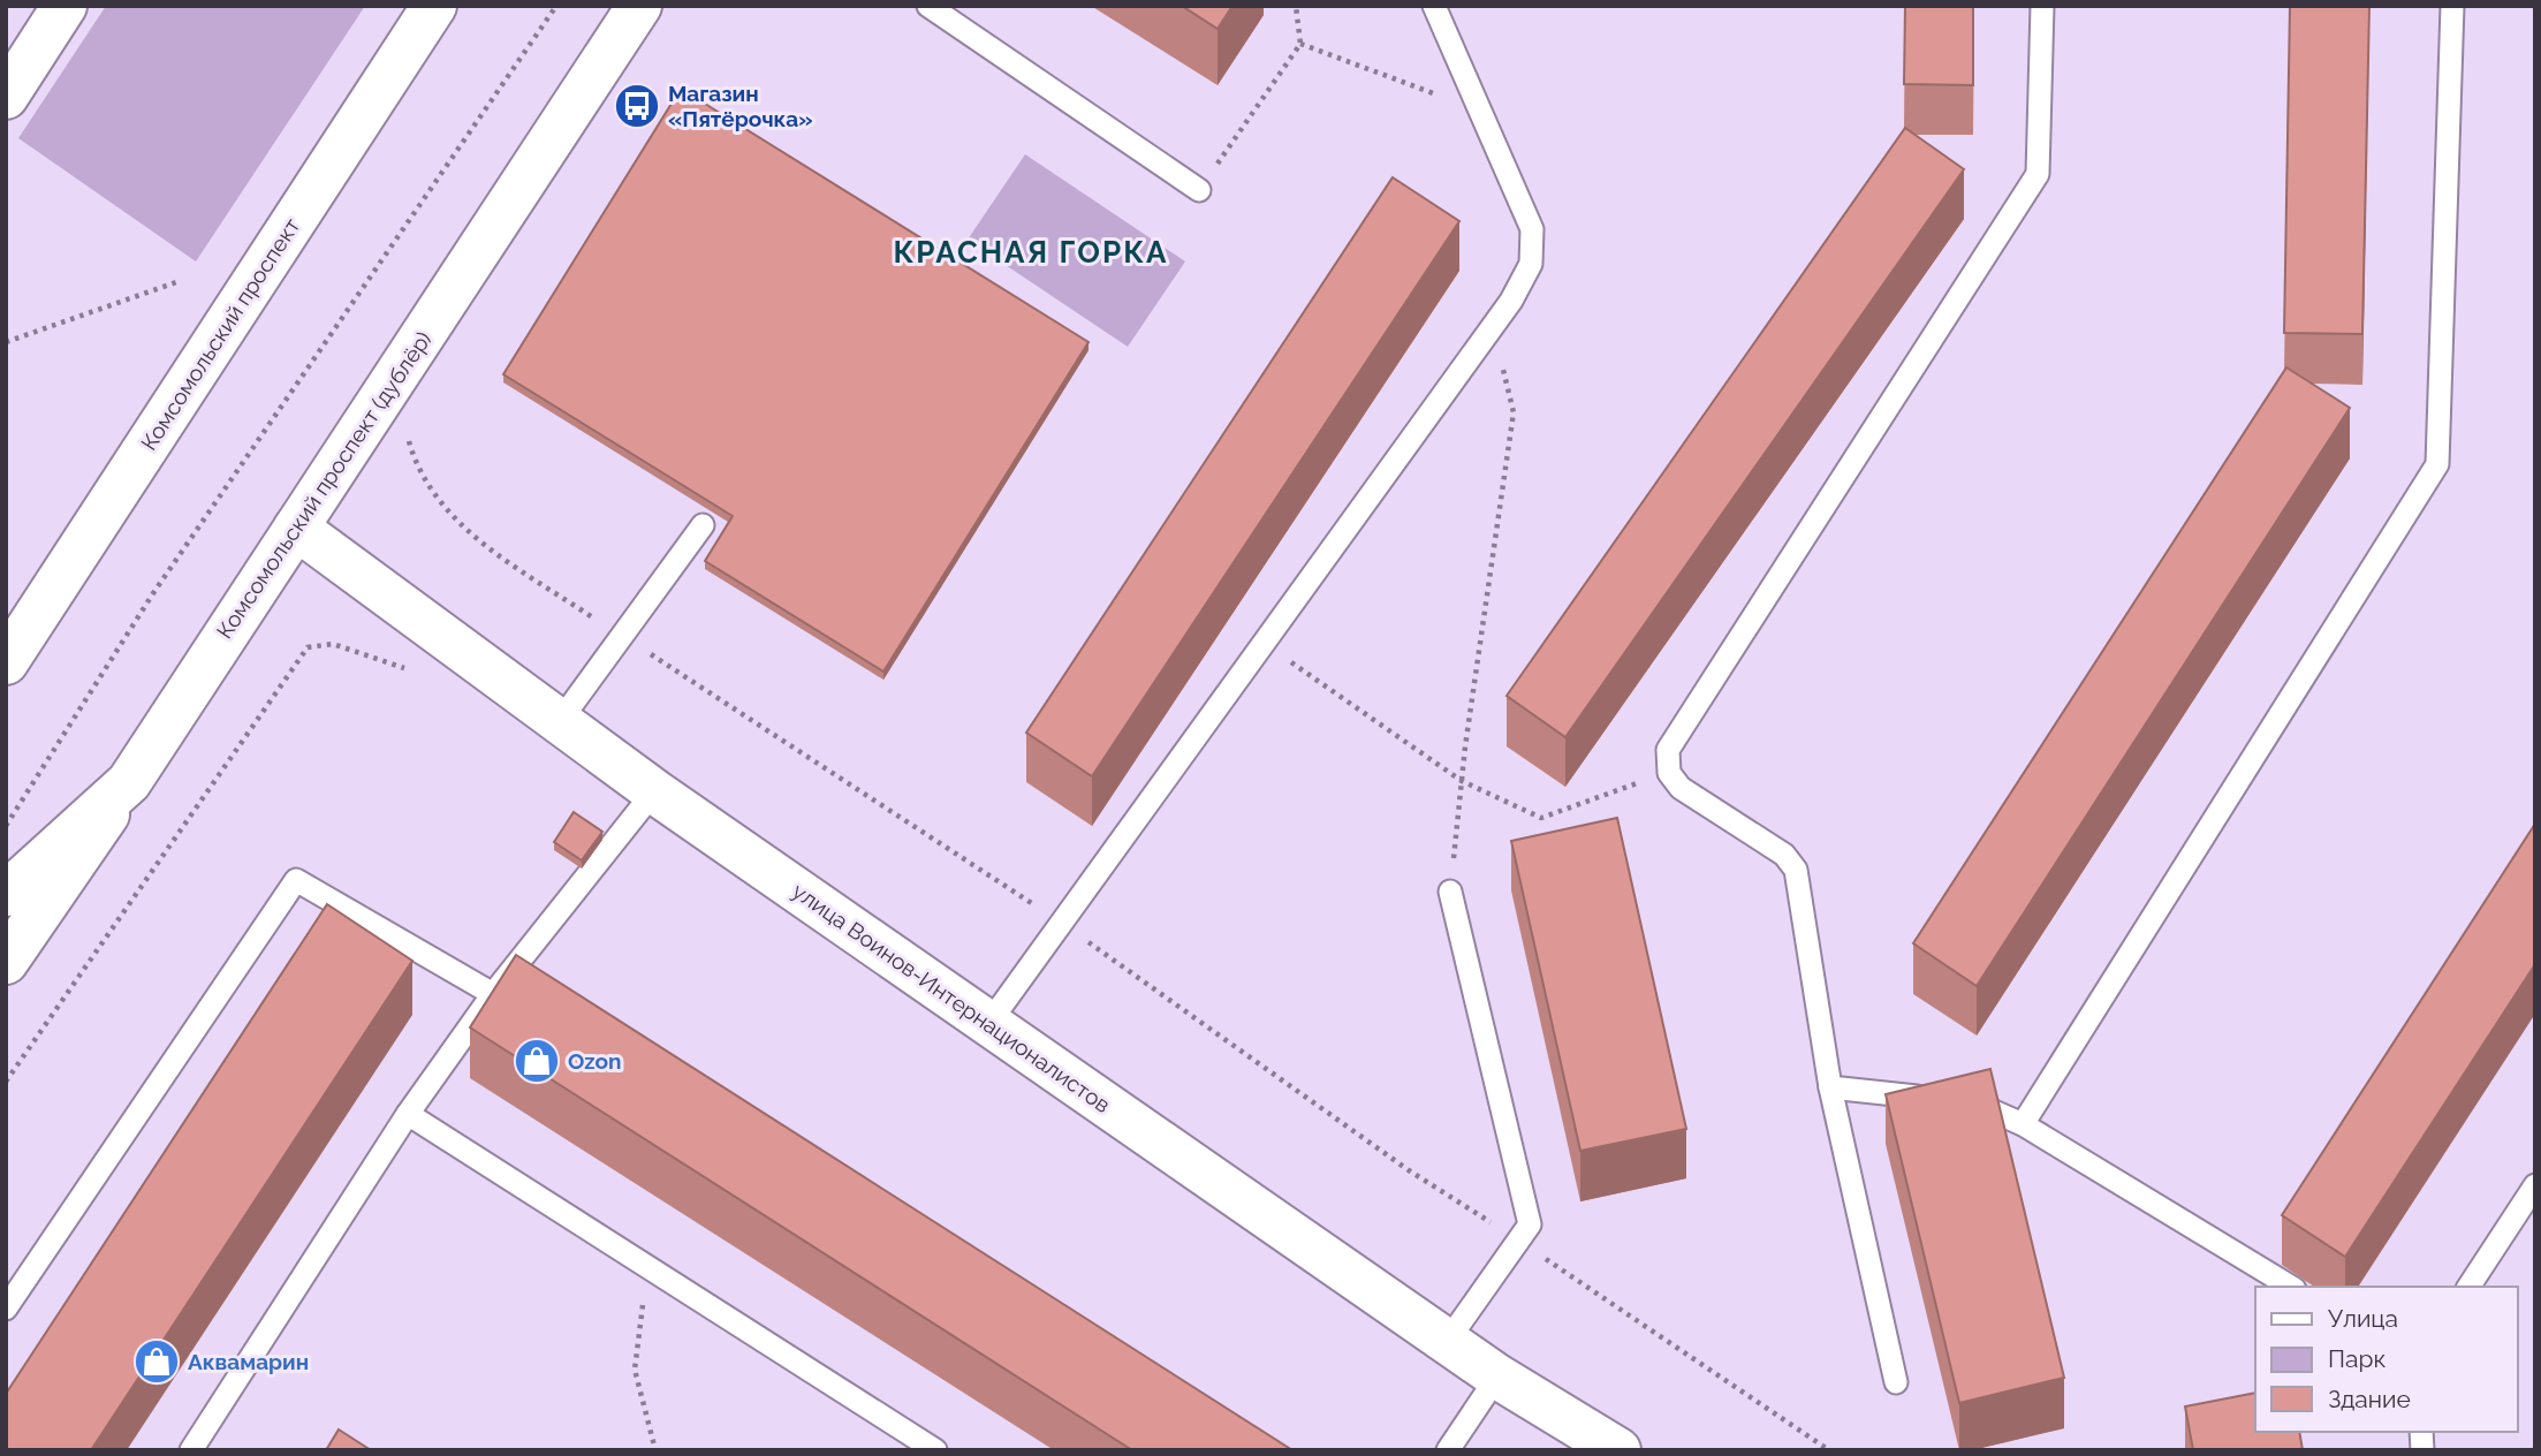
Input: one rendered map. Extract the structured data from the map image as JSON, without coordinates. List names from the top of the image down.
{
  "streets": {
    "main road": ["Комсомольский проспект", "Комсомольский проспект (дублёр)", "улица Воинов-Интернационалистов"]
  },
  "crossings": [
    ["Комсомольский проспект (дублёр)", "улица Воинов-Интернационалистов"]
  ],
  "districts": ["КРАСНАЯ ГОРКА"],
  "places": {
    "bus stop": ["Магазин «Пятёрочка»"],
    "shop": ["Ozon", "Аквамарин"]
  },
  "legend": ["Улица", "Парк", "Здание"]
}
